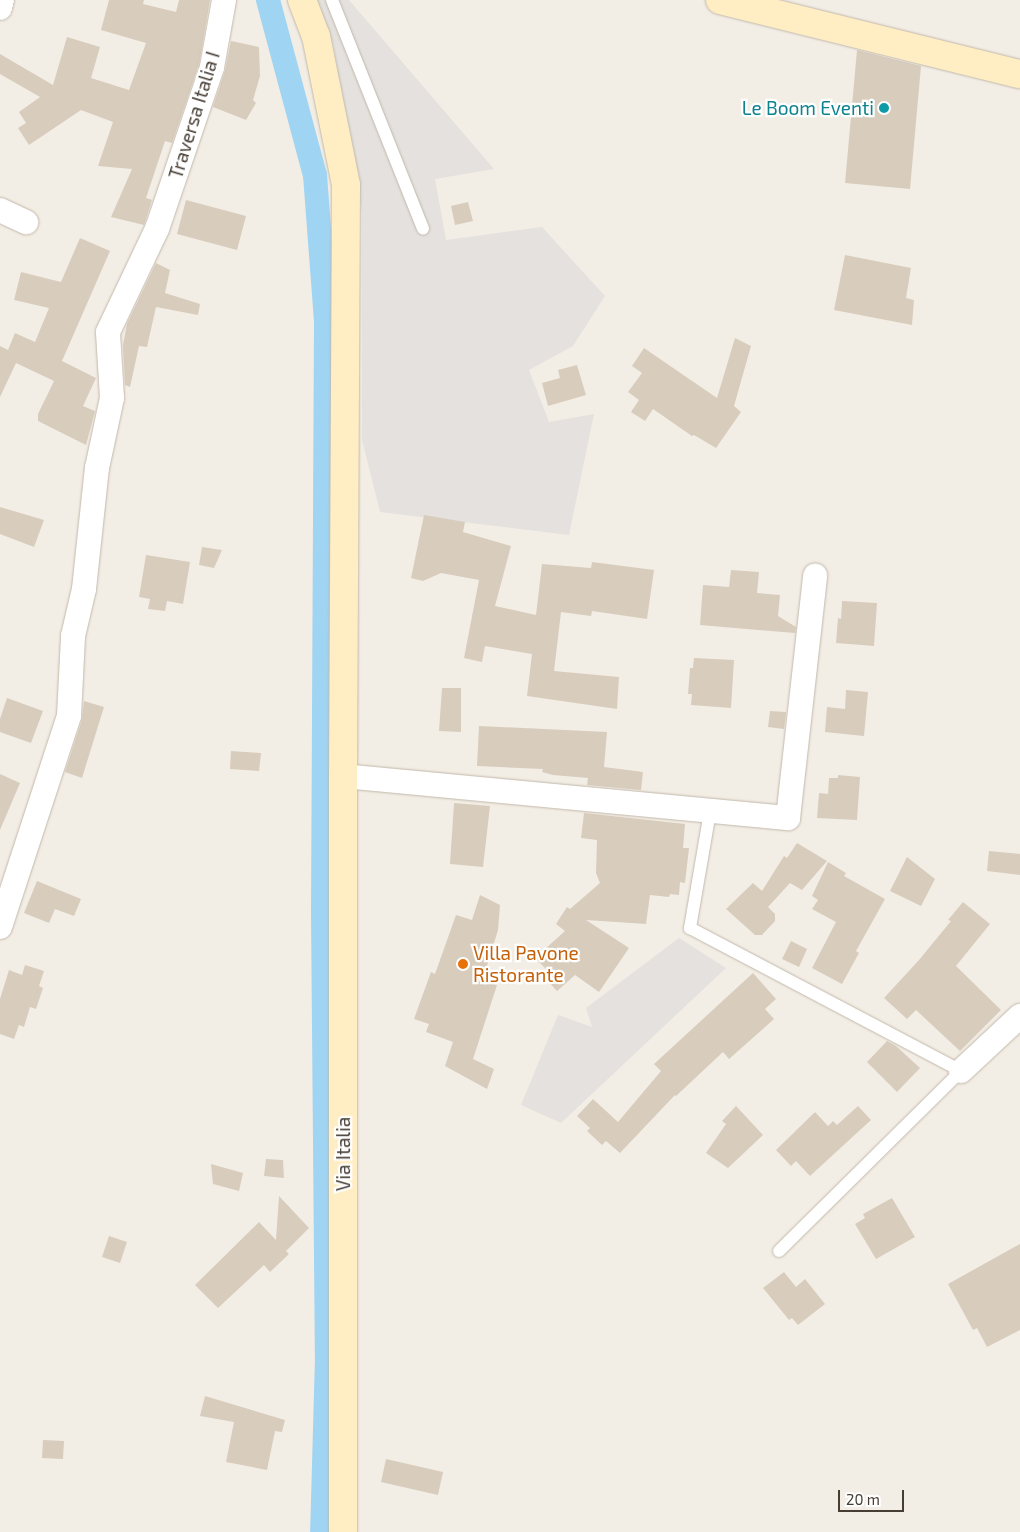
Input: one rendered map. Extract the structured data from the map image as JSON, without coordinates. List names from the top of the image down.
{
  "streets": {
    "street": ["Traversa Italia I", "Via Italia"]
  },
  "places": ["Le Boom Eventi", "Villa Pavone Ristorante"],
  "scale_bar": "20 m"
}
